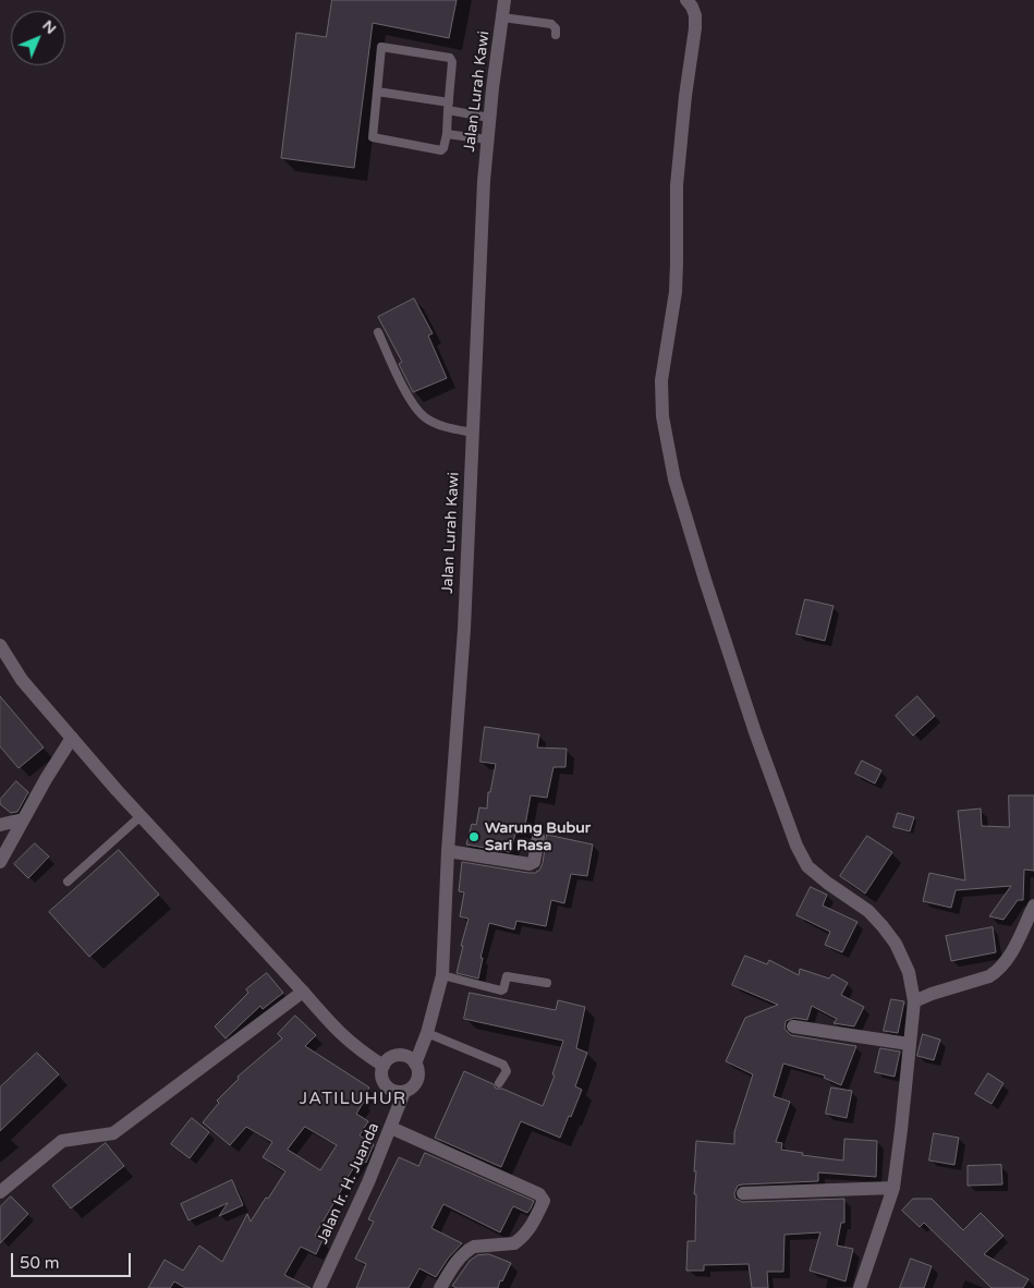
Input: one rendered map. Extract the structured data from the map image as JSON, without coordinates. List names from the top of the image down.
{
  "streets": {
    "street": ["Jalan Lurah Kawi", "Jalan Ir. H. Juanda"]
  },
  "crossings": [
    ["Jalan Lurah Kawi", "Jalan Ir. H. Juanda"]
  ],
  "districts": ["JATILUHUR"],
  "places": ["Warung Bubur Sari Rasa"],
  "scale_bar": "50 m",
  "north": "top right"
}
